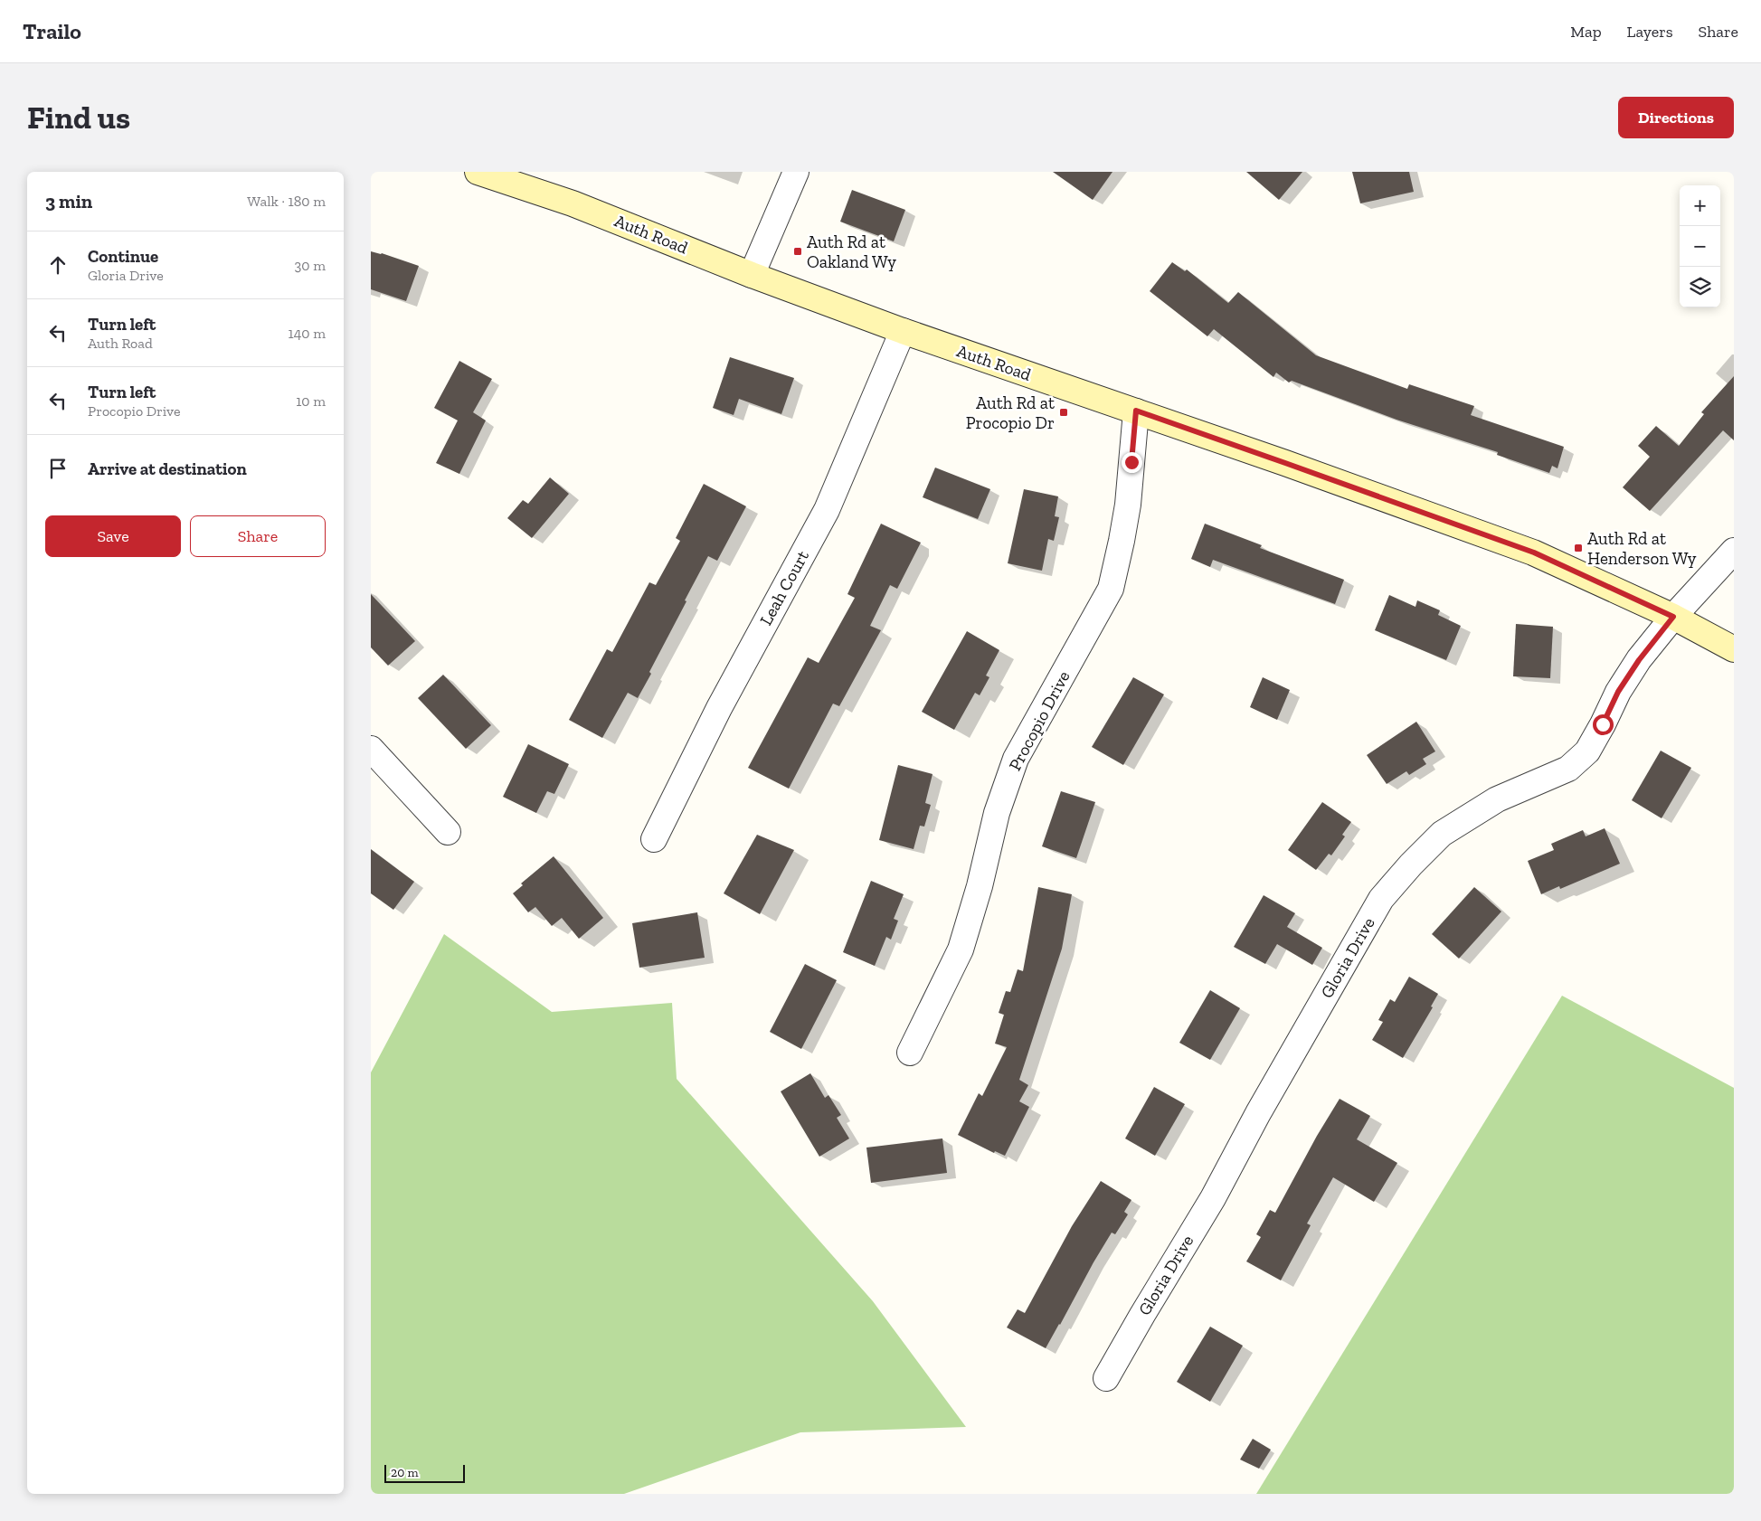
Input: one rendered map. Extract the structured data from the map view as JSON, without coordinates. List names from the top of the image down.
{
  "streets": {
    "main road": ["Auth Road"],
    "street": ["Leah Court", "Procopio Drive", "Gloria Drive"]
  },
  "crossings": [
    ["Auth Road", "Leah Court"],
    ["Auth Road", "Procopio Drive"],
    ["Auth Road", "Gloria Drive"]
  ],
  "places": {
    "transit": ["Auth Rd at Oakland Wy", "Auth Rd at Procopio Dr", "Auth Rd at Henderson Wy"]
  },
  "scale_bar": "20 m",
  "page": {
    "header": "Trailo",
    "nav": ["Map", "Layers", "Share"],
    "buttons": [
      "Directions",
      ["Save", "Share"]
    ],
    "title": "Find us",
    "heading": ["3 min", "Walk · 180 m"],
    "map_buttons": ["+", "−"],
    "list": [
      ["Continue", "Gloria Drive", "30 m"],
      ["Turn left", "Auth Road", "140 m"],
      ["Turn left", "Procopio Drive", "10 m"],
      "Arrive at destination"
    ],
    "scale": "20 m"
  }
}
